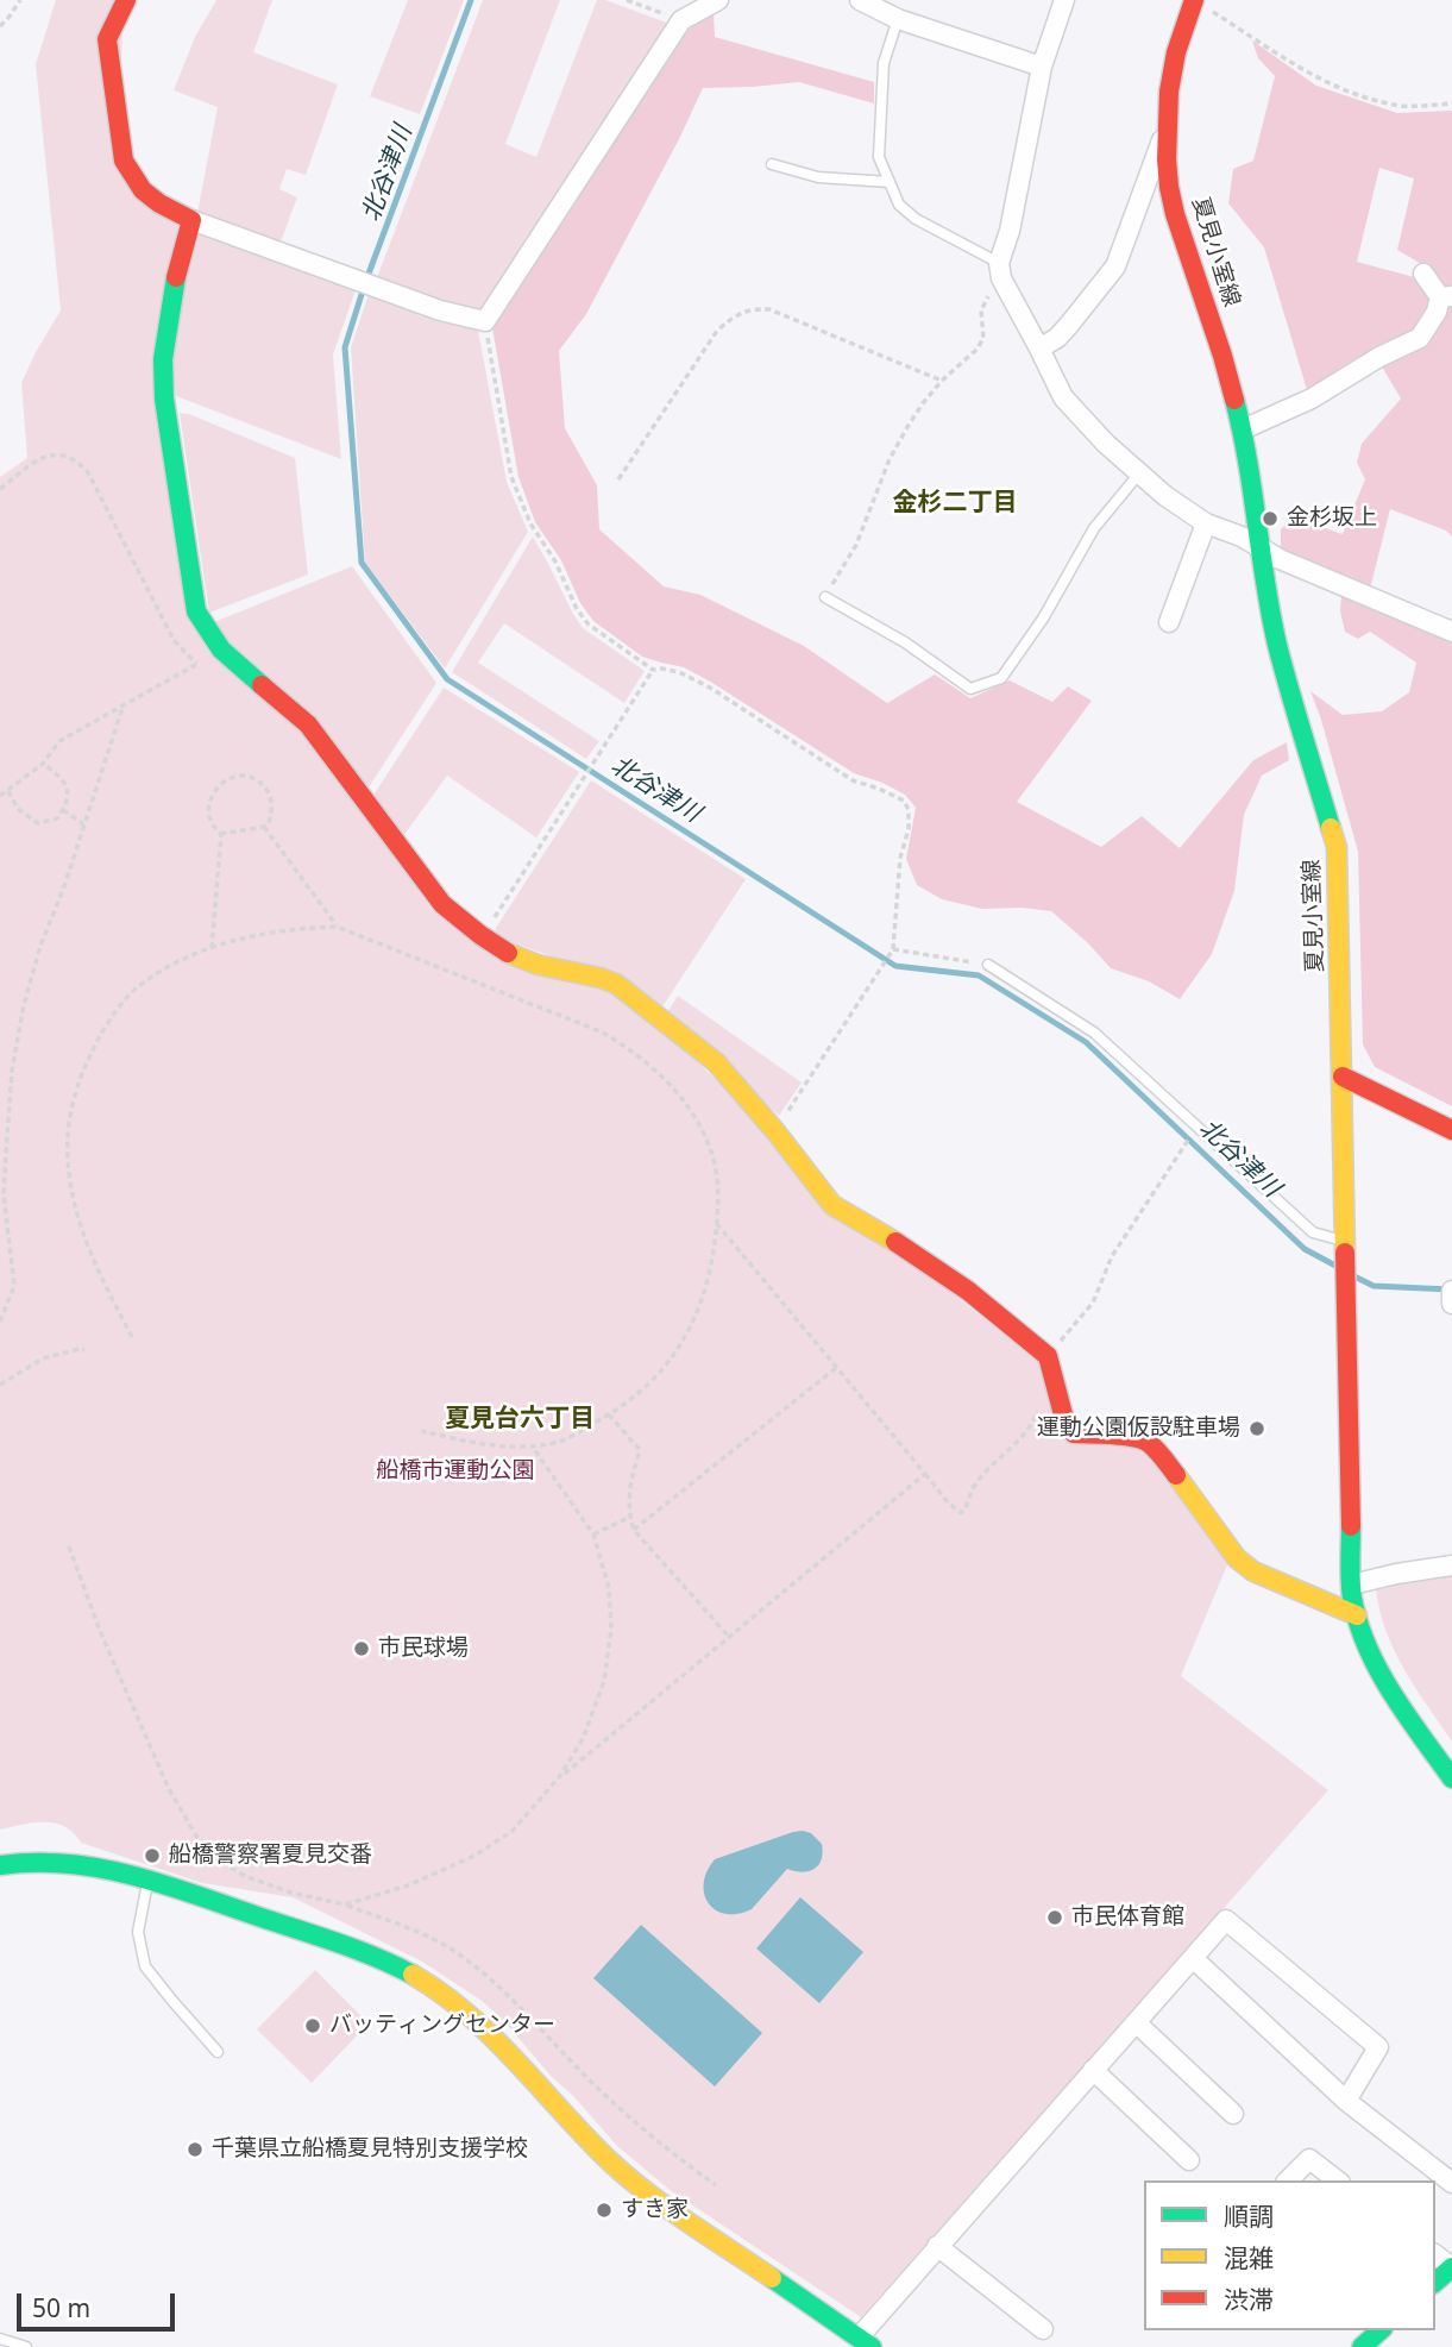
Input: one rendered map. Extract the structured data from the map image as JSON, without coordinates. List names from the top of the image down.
{
  "streets": {
    "street": ["夏見小室線"]
  },
  "districts": ["金杉二丁目", "夏見台六丁目"],
  "water": ["北谷津川"],
  "parks": ["船橋市運動公園"],
  "places": [
    "金杉坂上",
    "運動公園仮設駐車場",
    "市民球場",
    "船橋警察署夏見交番",
    "市民体育館",
    "バッティングセンター",
    "千葉県立船橋夏見特別支援学校",
    "すき家"
  ],
  "legend": ["順調", "混雑", "渋滞"],
  "scale_bar": "50 m"
}
